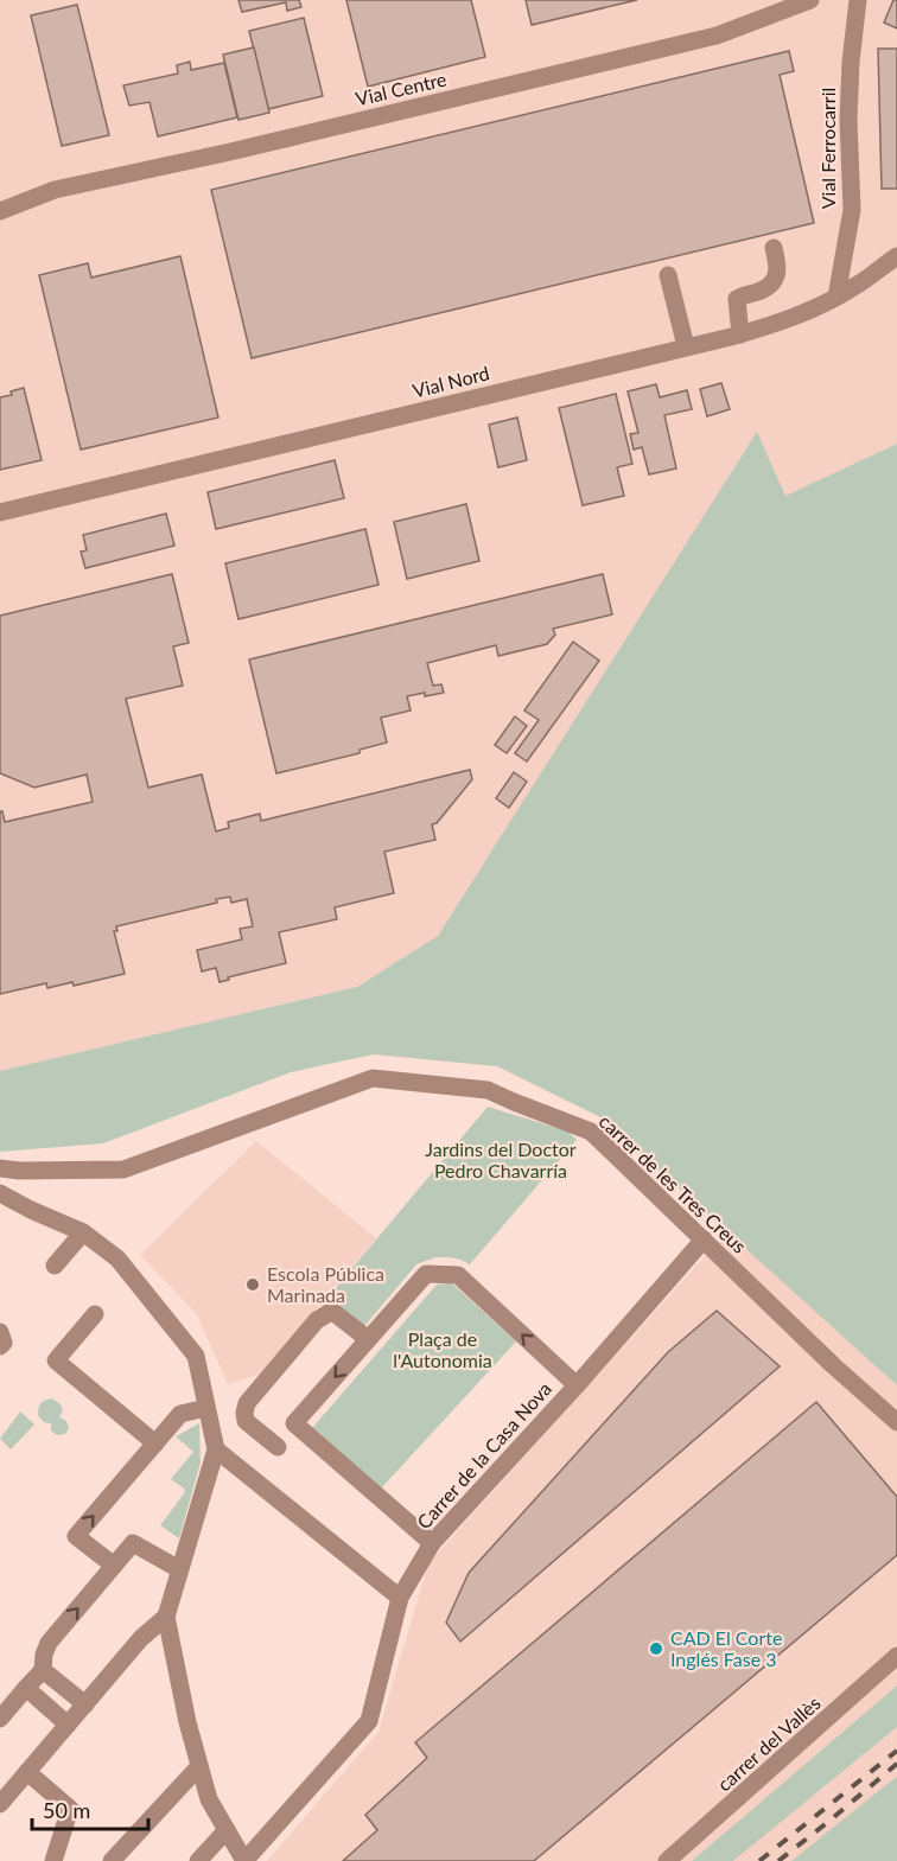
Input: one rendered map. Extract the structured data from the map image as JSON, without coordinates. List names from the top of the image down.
{
  "streets": {
    "street": [
      "Vial Centre",
      "Vial Ferrocarril",
      "Vial Nord",
      "carrer de les Tres Creus",
      "Carrer de la Casa Nova",
      "carrer del Vallès"
    ]
  },
  "crossings": [
    ["Vial Ferrocarril", "Vial Nord"],
    ["carrer de les Tres Creus", "Carrer de la Casa Nova"]
  ],
  "parks": ["Jardins del Doctor Pedro Chavarría", "Plaça de l'Autonomia"],
  "places": ["Escola Pública Marinada", "CAD El Corte Inglés Fase 3"],
  "scale_bar": "50 m"
}
